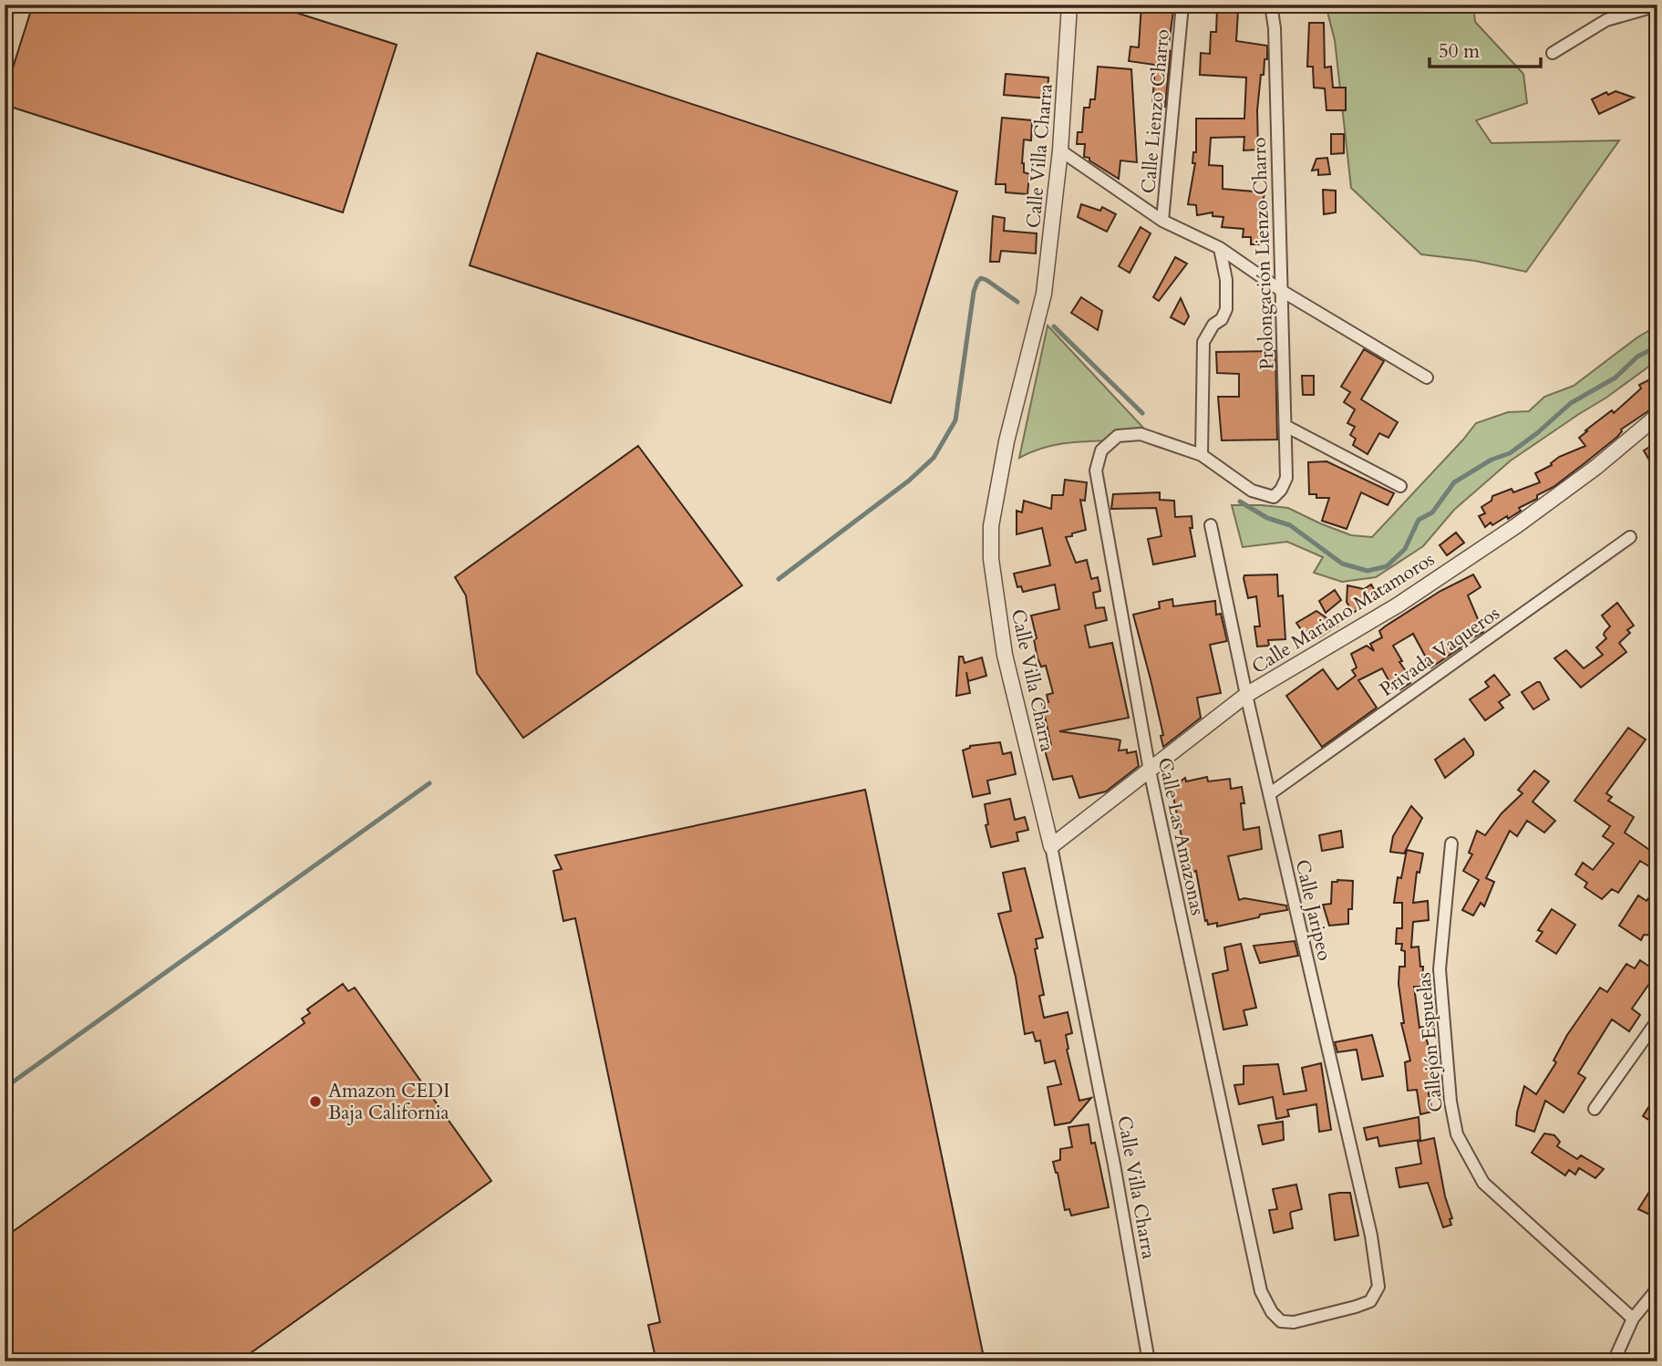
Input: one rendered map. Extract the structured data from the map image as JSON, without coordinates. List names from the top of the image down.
{
  "streets": {
    "street": [
      "Calle Lienzo Charro",
      "Calle Villa Charra",
      "Prolongación Lienzo Charro",
      "Calle Mariano Matamoros",
      "Privada Vaqueros",
      "Calle Las Amazonas",
      "Calle Jaripeo",
      "Callejón Espuelas"
    ]
  },
  "crossings": [
    ["Calle Villa Charra", "Calle Mariano Matamoros"],
    ["Prolongación Lienzo Charro", "Calle Las Amazonas"],
    ["Calle Mariano Matamoros", "Calle Las Amazonas"],
    ["Calle Mariano Matamoros", "Calle Jaripeo"],
    ["Privada Vaqueros", "Calle Jaripeo"],
    ["Calle Las Amazonas", "Calle Jaripeo"]
  ],
  "places": ["Amazon CEDI Baja California"],
  "scale_bar": "50 m"
}
